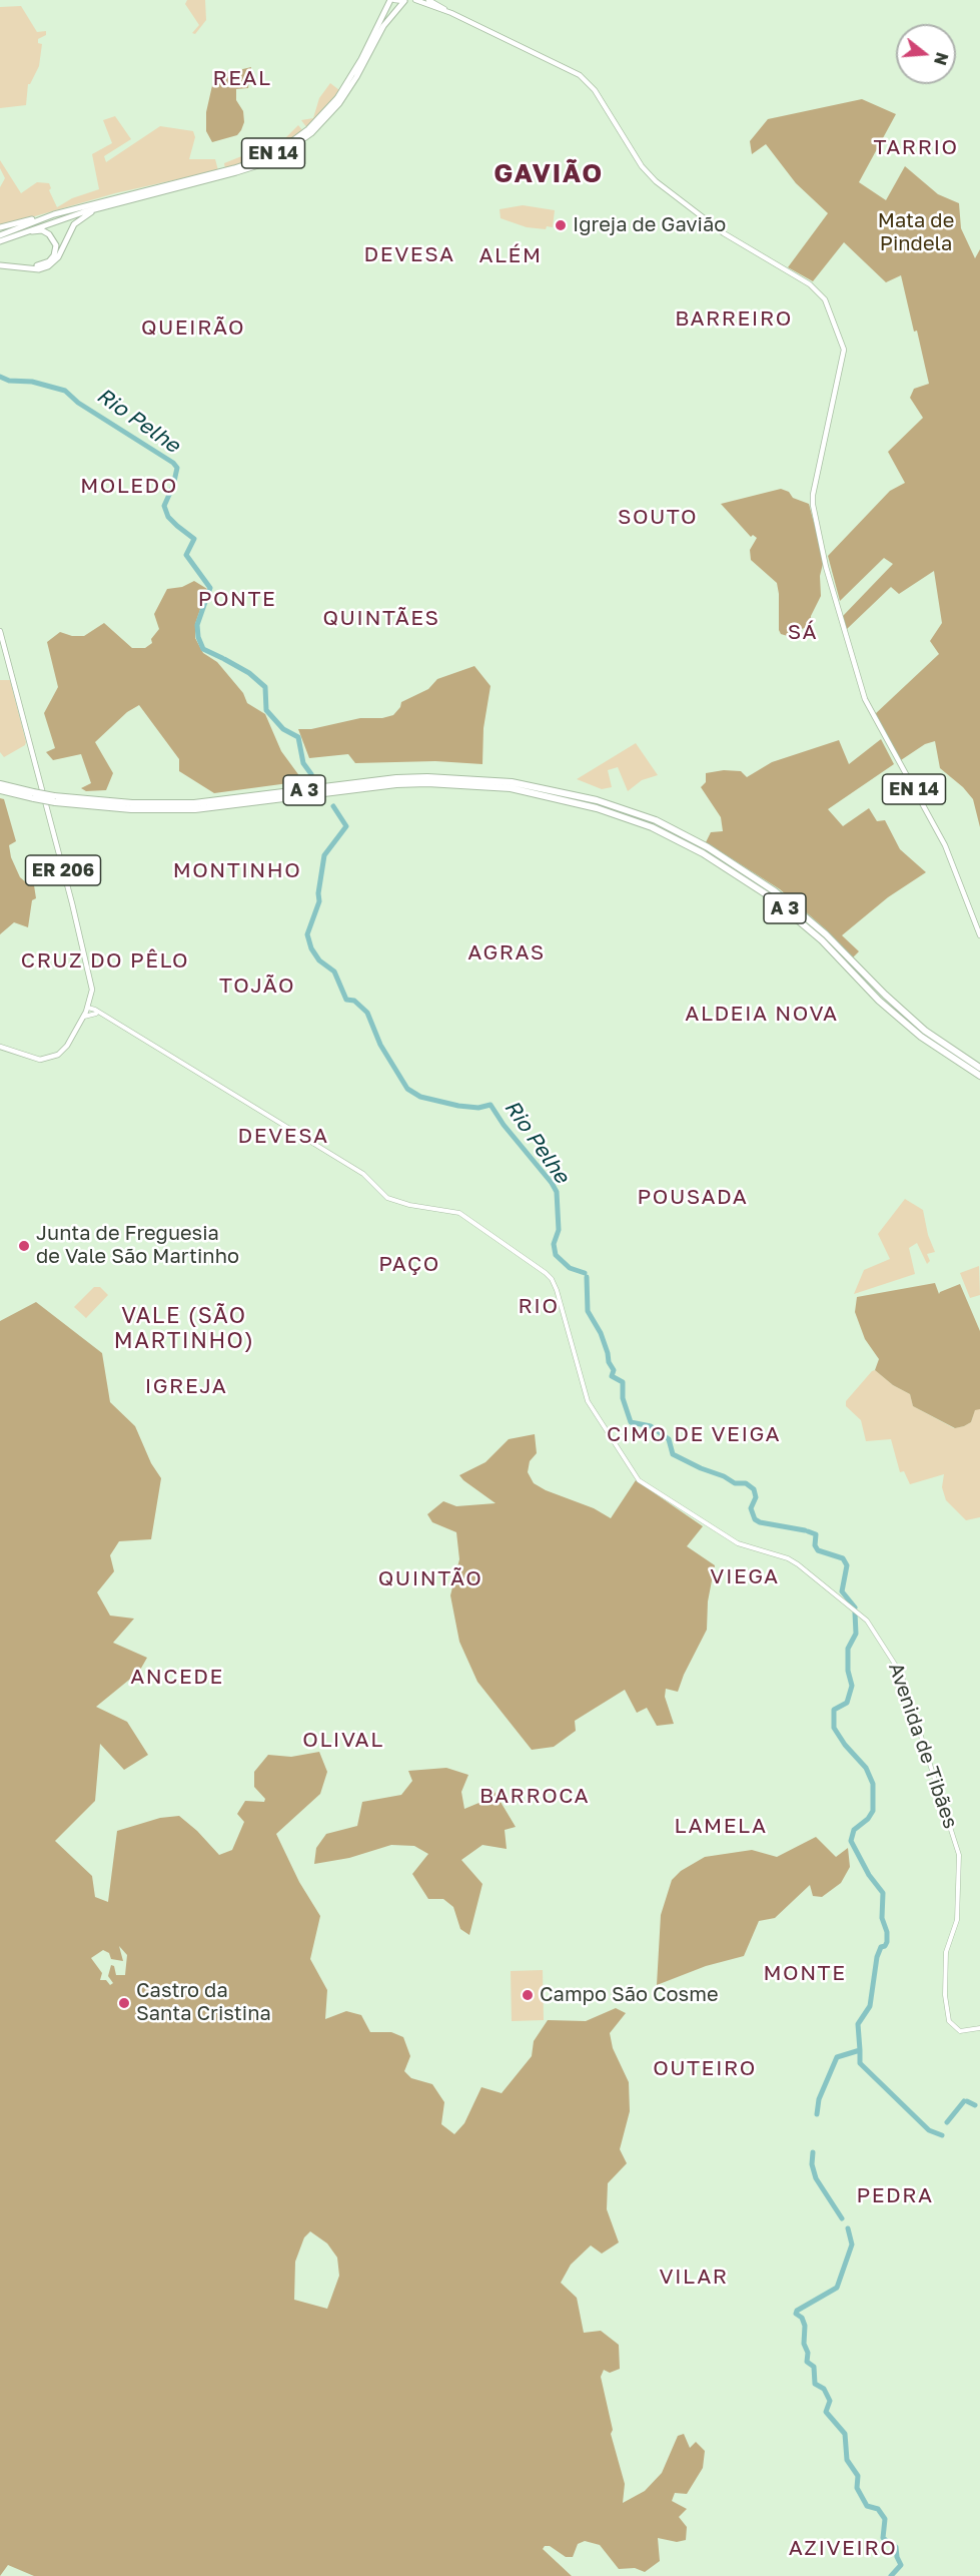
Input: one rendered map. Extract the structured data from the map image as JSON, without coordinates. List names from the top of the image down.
{
  "streets": {
    "highway": ["EN 14", "A 3"],
    "main road": ["ER 206", "Avenida de Tibães"]
  },
  "districts": [
    "REAL",
    "TARRIO",
    "GAVIÃO",
    "DEVESA",
    "ALÉM",
    "BARREIRO",
    "QUEIRÃO",
    "MOLEDO",
    "SOUTO",
    "PONTE",
    "QUINTÃES",
    "SÁ",
    "MONTINHO",
    "AGRAS",
    "CRUZ DO PÊLO",
    "TOJÃO",
    "ALDEIA NOVA",
    "DEVESA",
    "POUSADA",
    "PAÇO",
    "RIO",
    "VALE (SÃO MARTINHO)",
    "IGREJA",
    "CIMO DE VEIGA",
    "VIEGA",
    "QUINTÃO",
    "ANCEDE",
    "OLIVAL",
    "BARROCA",
    "LAMELA",
    "MONTE",
    "OUTEIRO",
    "PEDRA",
    "VILAR",
    "AZIVEIRO"
  ],
  "water": ["Rio Pelhe"],
  "parks": ["Mata de Pindela"],
  "places": [
    "Igreja de Gavião",
    "Junta de Freguesia de Vale São Martinho",
    "Campo São Cosme",
    "Castro da Santa Cristina"
  ],
  "north": "right"
}
